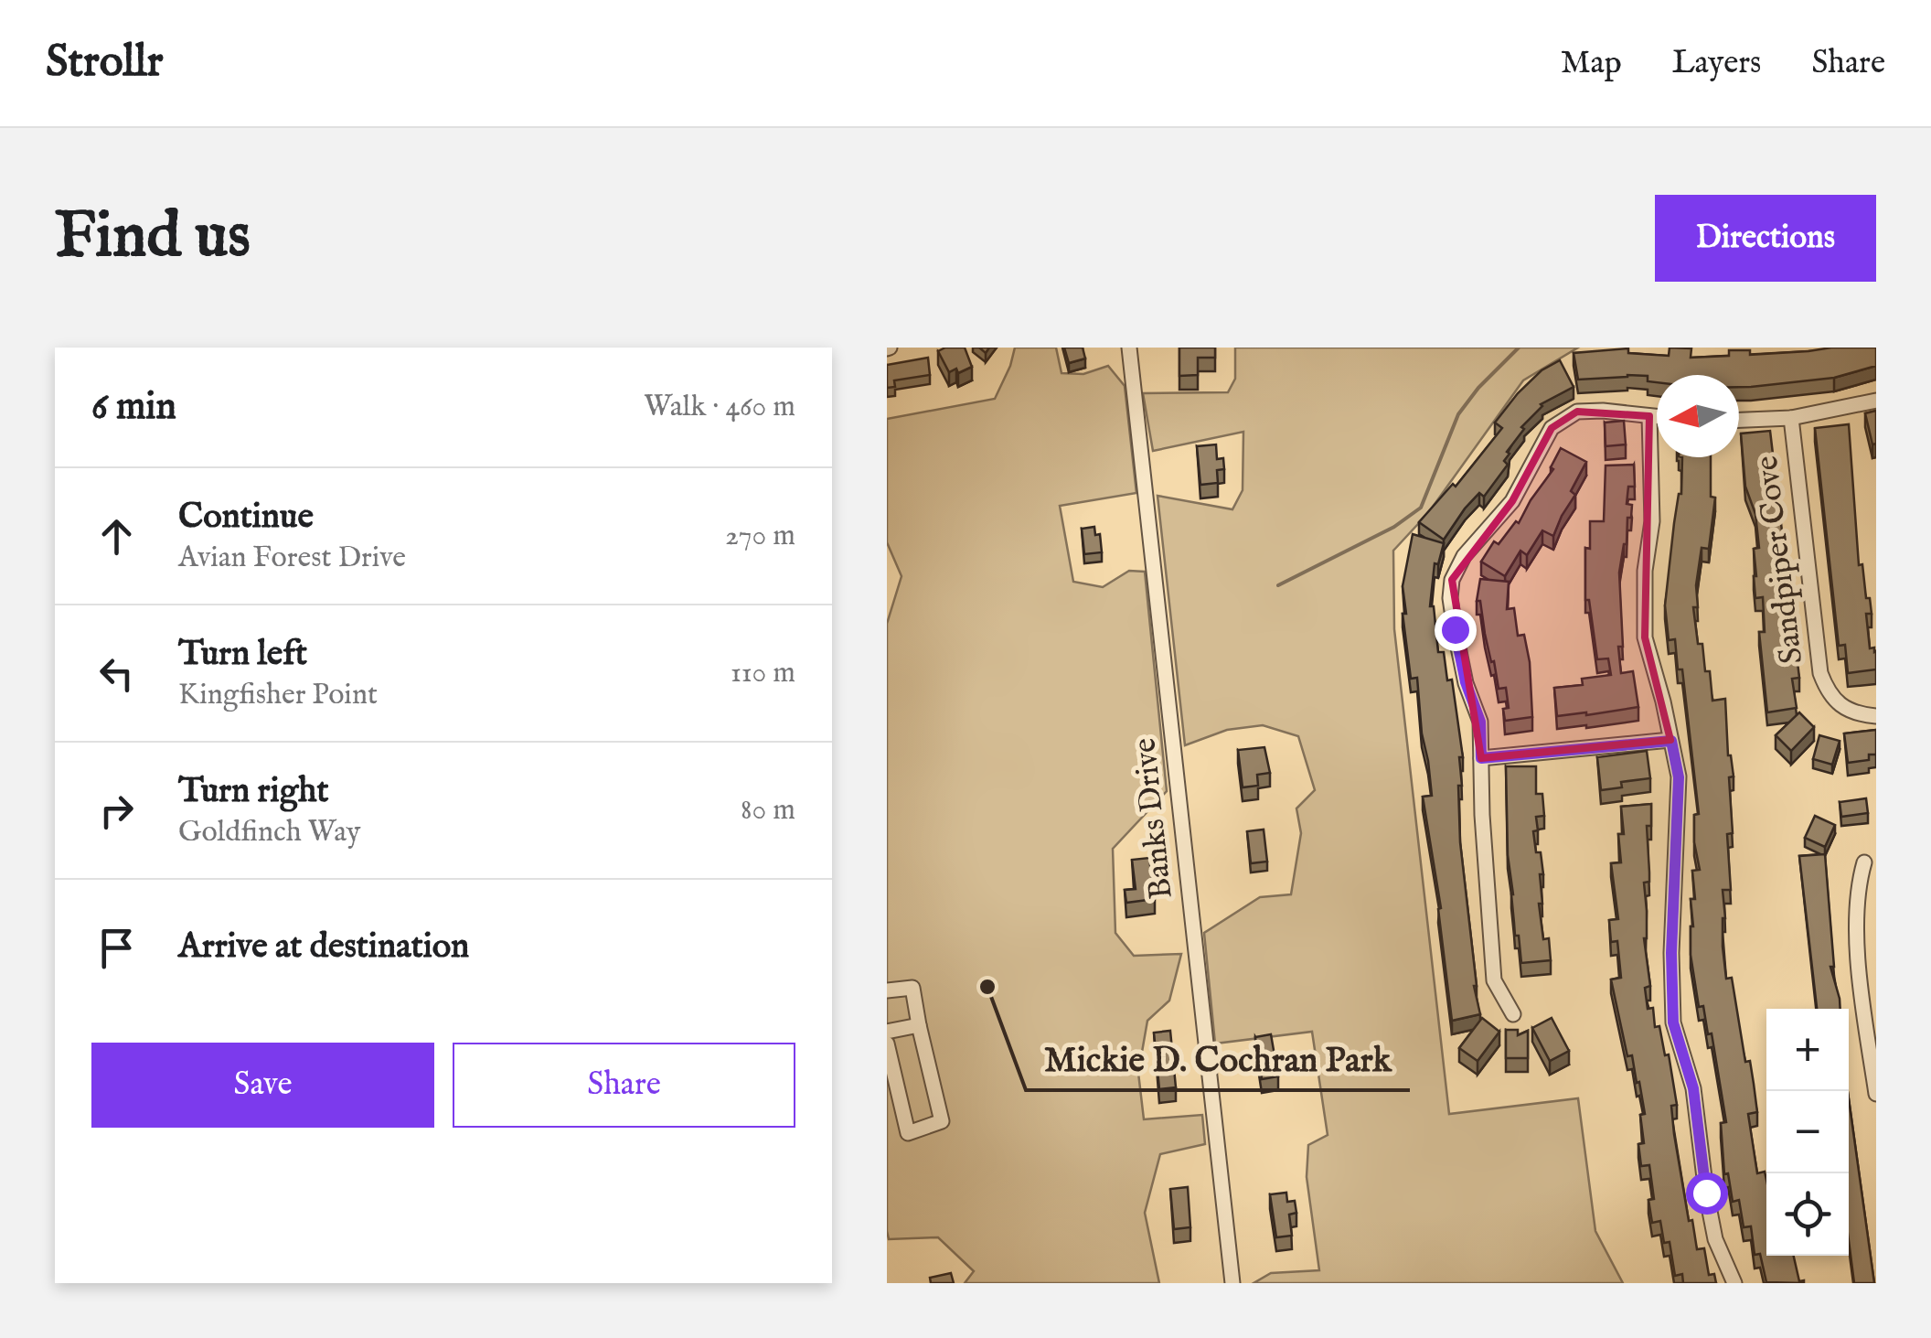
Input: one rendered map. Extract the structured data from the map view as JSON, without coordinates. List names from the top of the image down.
{
  "streets": {
    "street": ["Sandpiper Cove", "Banks Drive"]
  },
  "places": ["Mickie D. Cochran Park"],
  "north": "left",
  "page": {
    "header": "Strollr",
    "nav": ["Map", "Layers", "Share"],
    "buttons": [
      "Directions",
      ["Save", "Share"]
    ],
    "title": "Find us",
    "heading": ["6 min", "Walk · 460 m"],
    "list": [
      ["Continue", "Avian Forest Drive", "270 m"],
      ["Turn left", "Kingfisher Point", "110 m"],
      ["Turn right", "Goldfinch Way", "80 m"],
      "Arrive at destination"
    ],
    "map_buttons": ["+", "−"]
  }
}
